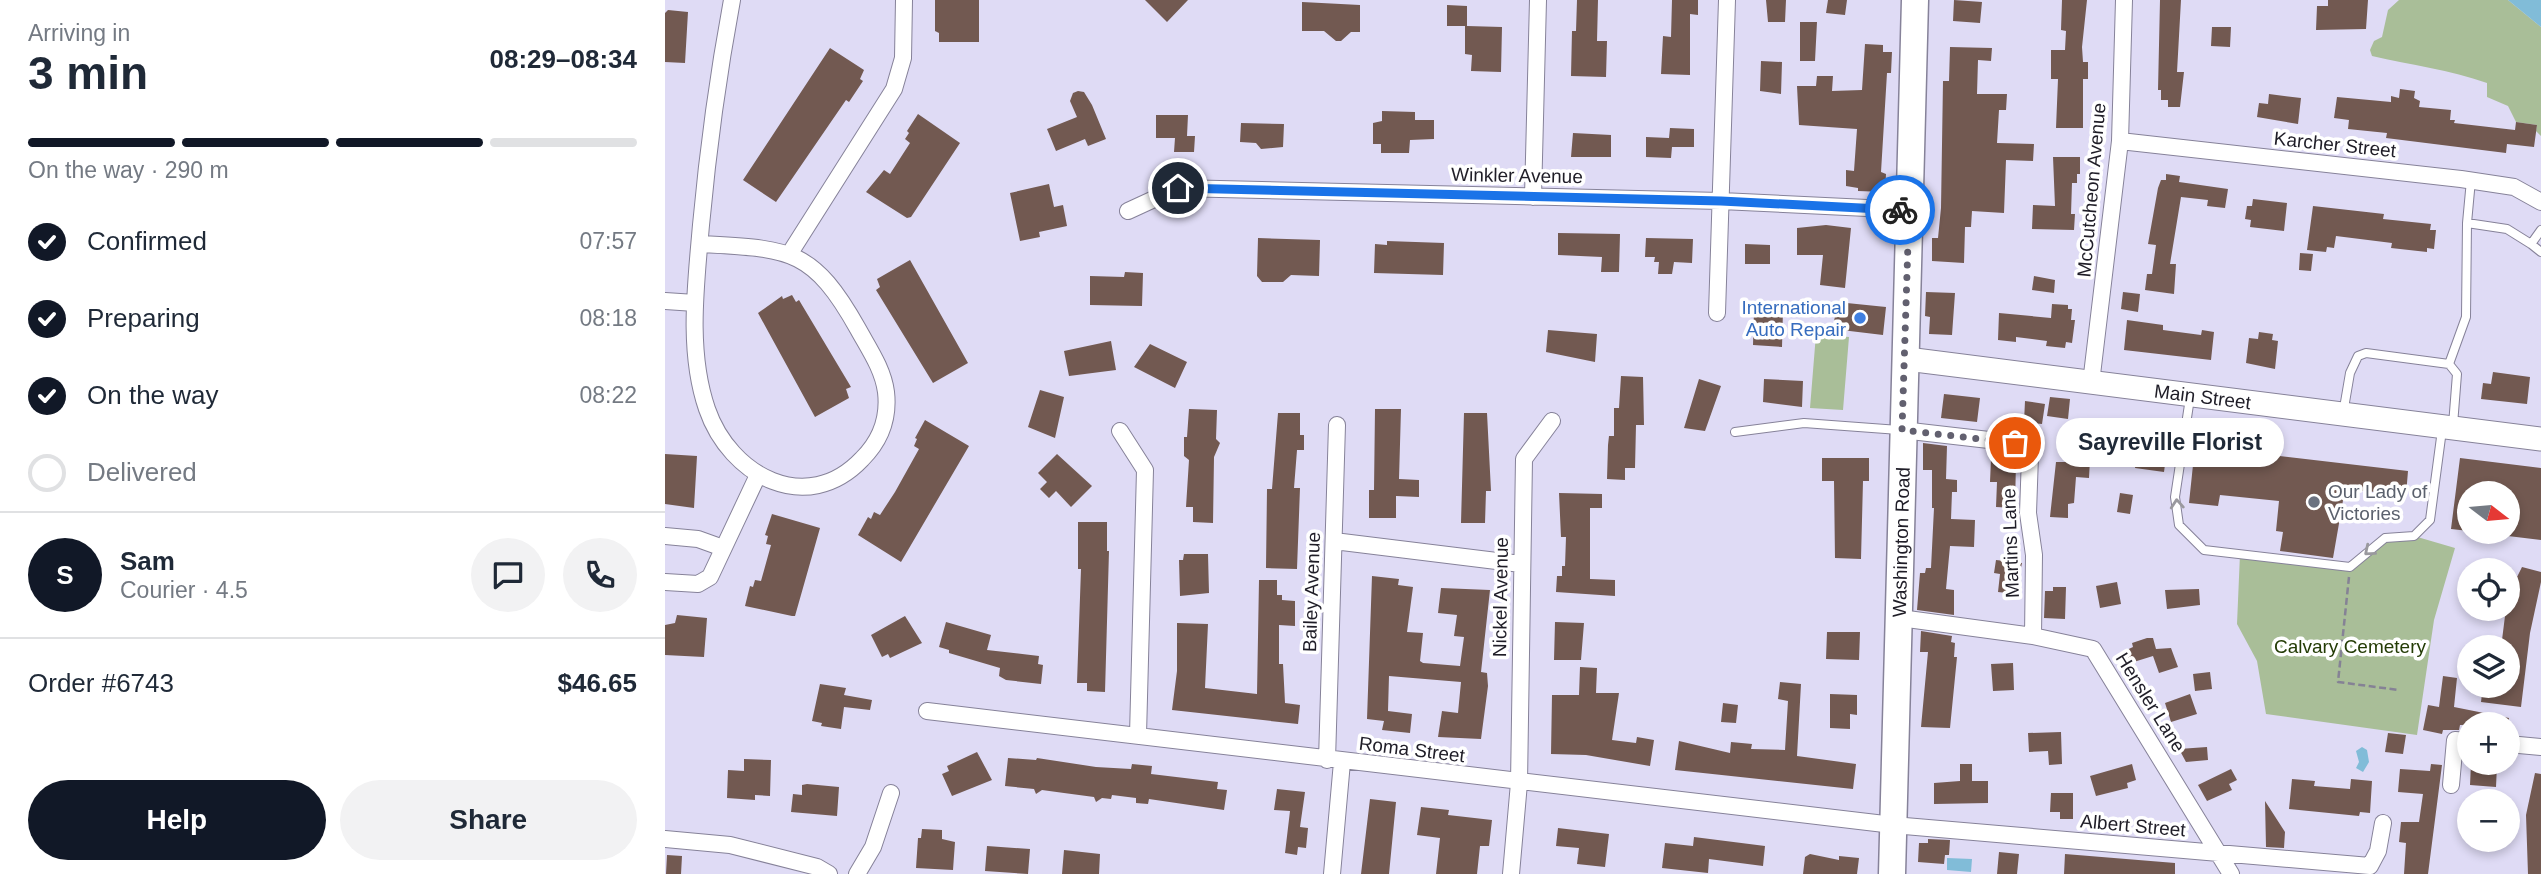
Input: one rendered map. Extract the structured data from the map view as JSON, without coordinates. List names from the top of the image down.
{
  "streets": {
    "main road": ["Main Street", "Washington Road"],
    "street": [
      "Karcher Street",
      "Winkler Avenue",
      "McCutcheon Avenue",
      "Martins Lane",
      "Bailey Avenue",
      "Nickel Avenue",
      "Hensler Lane",
      "Roma Street",
      "Albert Street"
    ]
  },
  "crossings": [
    ["Karcher Street", "McCutcheon Avenue"],
    ["Winkler Avenue", "Washington Road"],
    ["McCutcheon Avenue", "Main Street"],
    ["Main Street", "Washington Road"],
    ["Washington Road", "Martins Lane"],
    ["Washington Road", "Hensler Lane"],
    ["Washington Road", "Roma Street"],
    ["Washington Road", "Albert Street"],
    ["Martins Lane", "Hensler Lane"],
    ["Bailey Avenue", "Roma Street"],
    ["Nickel Avenue", "Roma Street"],
    ["Hensler Lane", "Albert Street"],
    ["Roma Street", "Albert Street"]
  ],
  "parks": ["Calvary Cemetery"],
  "places": ["International Auto Repair", "Sayreville Florist", "Our Lady of Victories"],
  "north": "right",
  "page": {
    "heading": ["3 min", "Arriving in", "08:29–08:34"],
    "panel": [
      "Sam",
      "Courier · 4.5",
      "Order #6743",
      "$46.65"
    ],
    "bar": "On the way · 290 m",
    "list": [
      ["Confirmed", "07:57"],
      ["Preparing", "08:18"],
      ["On the way", "08:22"],
      "Delivered"
    ],
    "bubble": "Sayreville Florist",
    "map_buttons": ["+", "−"],
    "round": "S",
    "buttons": ["Help", "Share"]
  }
}
